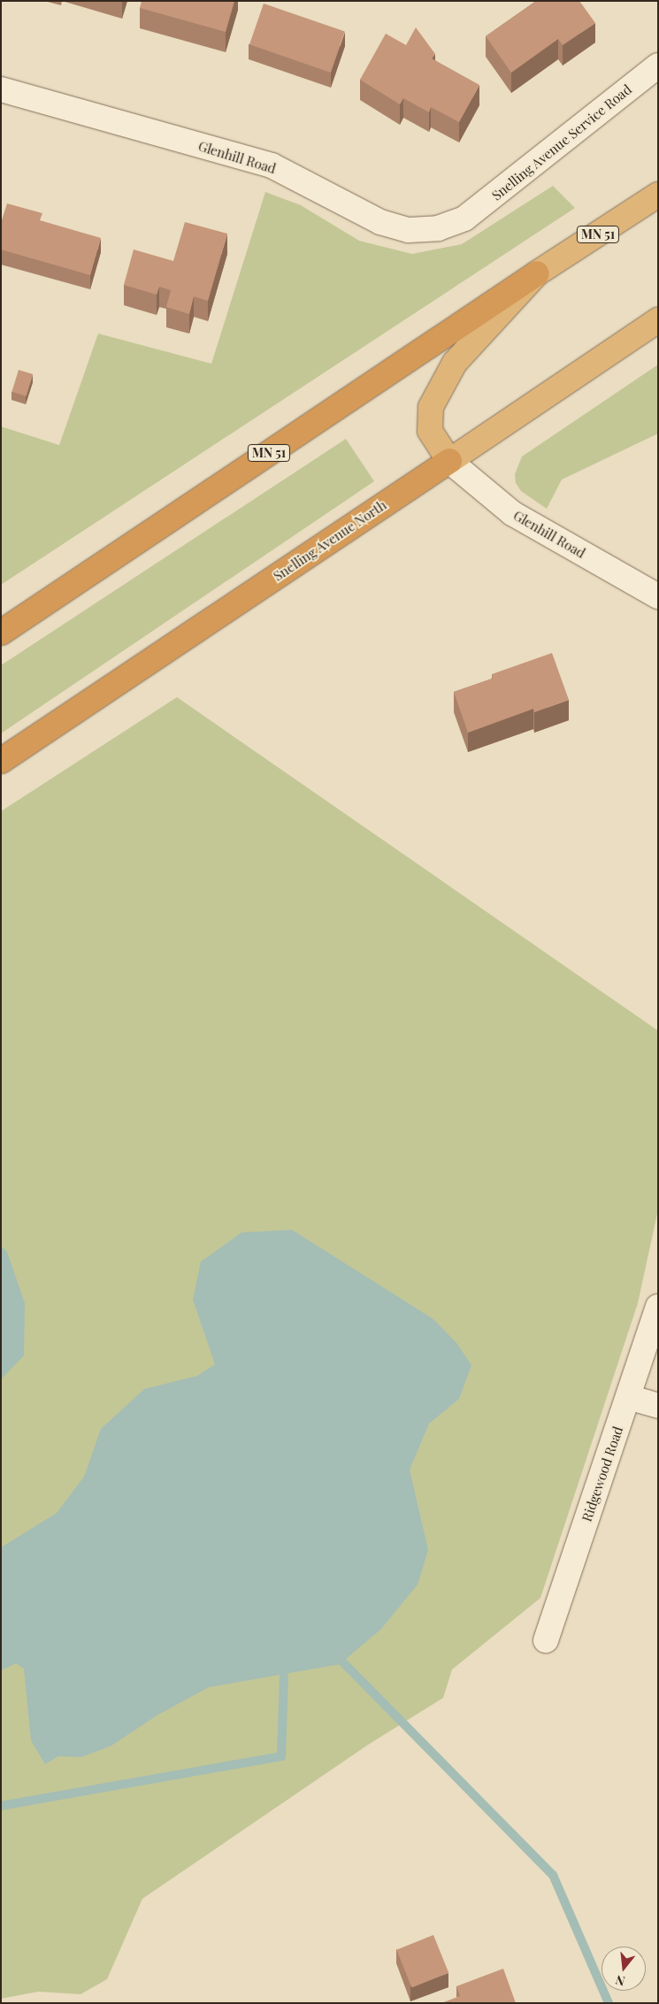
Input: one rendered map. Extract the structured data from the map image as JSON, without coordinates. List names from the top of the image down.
{
  "streets": {
    "highway": ["MN 51", "Snelling Avenue North"],
    "street": ["Snelling Avenue Service Road", "Glenhill Road", "Ridgewood Road"]
  },
  "crossings": [
    ["Snelling Avenue Service Road", "Glenhill Road"],
    ["Glenhill Road", "Snelling Avenue North"]
  ],
  "north": "bottom"
}
